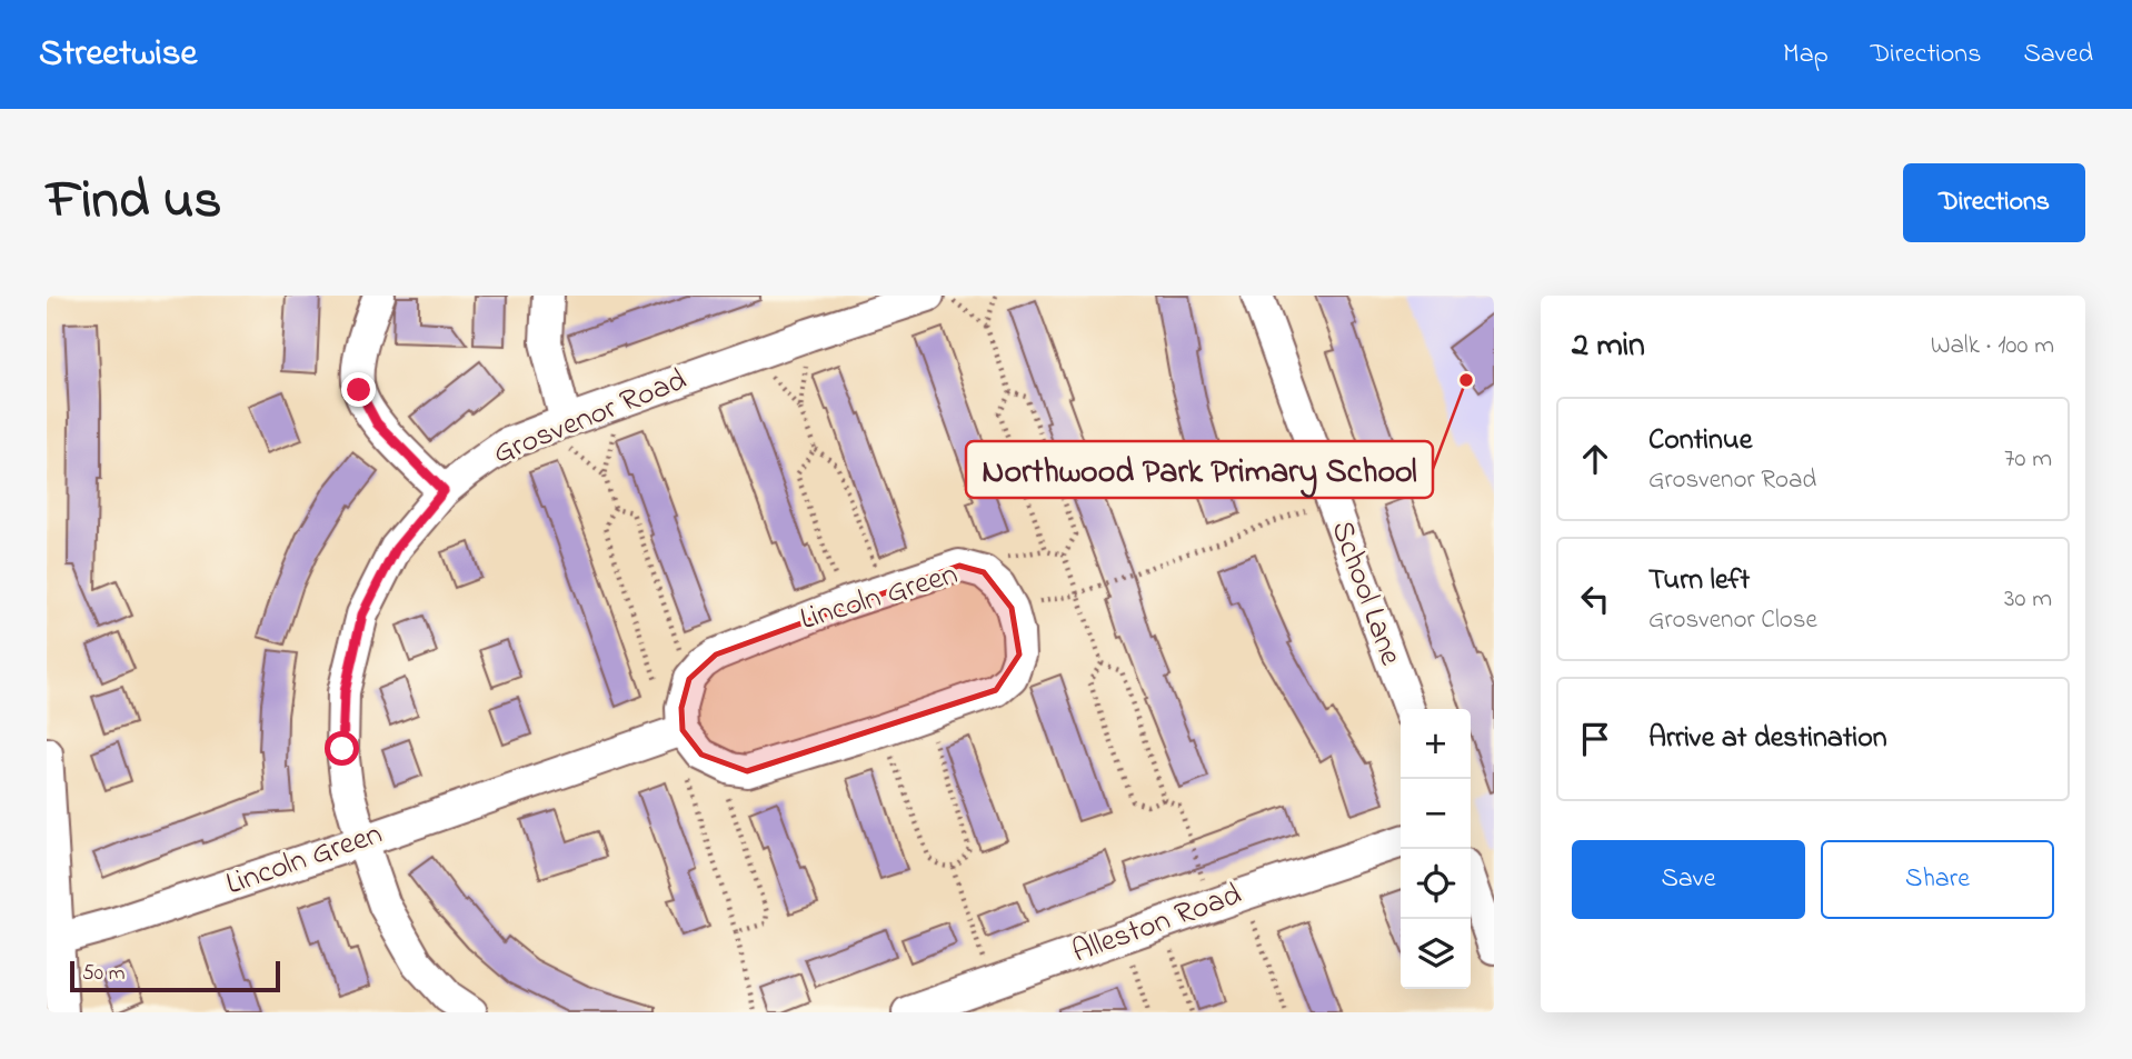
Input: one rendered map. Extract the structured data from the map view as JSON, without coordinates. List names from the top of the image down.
{
  "streets": {
    "street": [
      "Grosvenor Road",
      "School Lane",
      "Lincoln Green",
      "Alleston Road"
    ]
  },
  "crossings": [
    ["Grosvenor Road", "Lincoln Green"]
  ],
  "places": ["Northwood Park Primary School"],
  "scale_bar": "50 m",
  "page": {
    "header": "Streetwise",
    "nav": ["Map", "Directions", "Saved"],
    "title": "Find us",
    "buttons": [
      "Directions",
      ["Save", "Share"]
    ],
    "heading": ["2 min", "Walk · 100 m"],
    "list": [
      ["Continue", "Grosvenor Road", "70 m"],
      ["Turn left", "Grosvenor Close", "30 m"],
      "Arrive at destination"
    ],
    "map_buttons": ["+", "−"],
    "scale": "50 m"
  }
}
